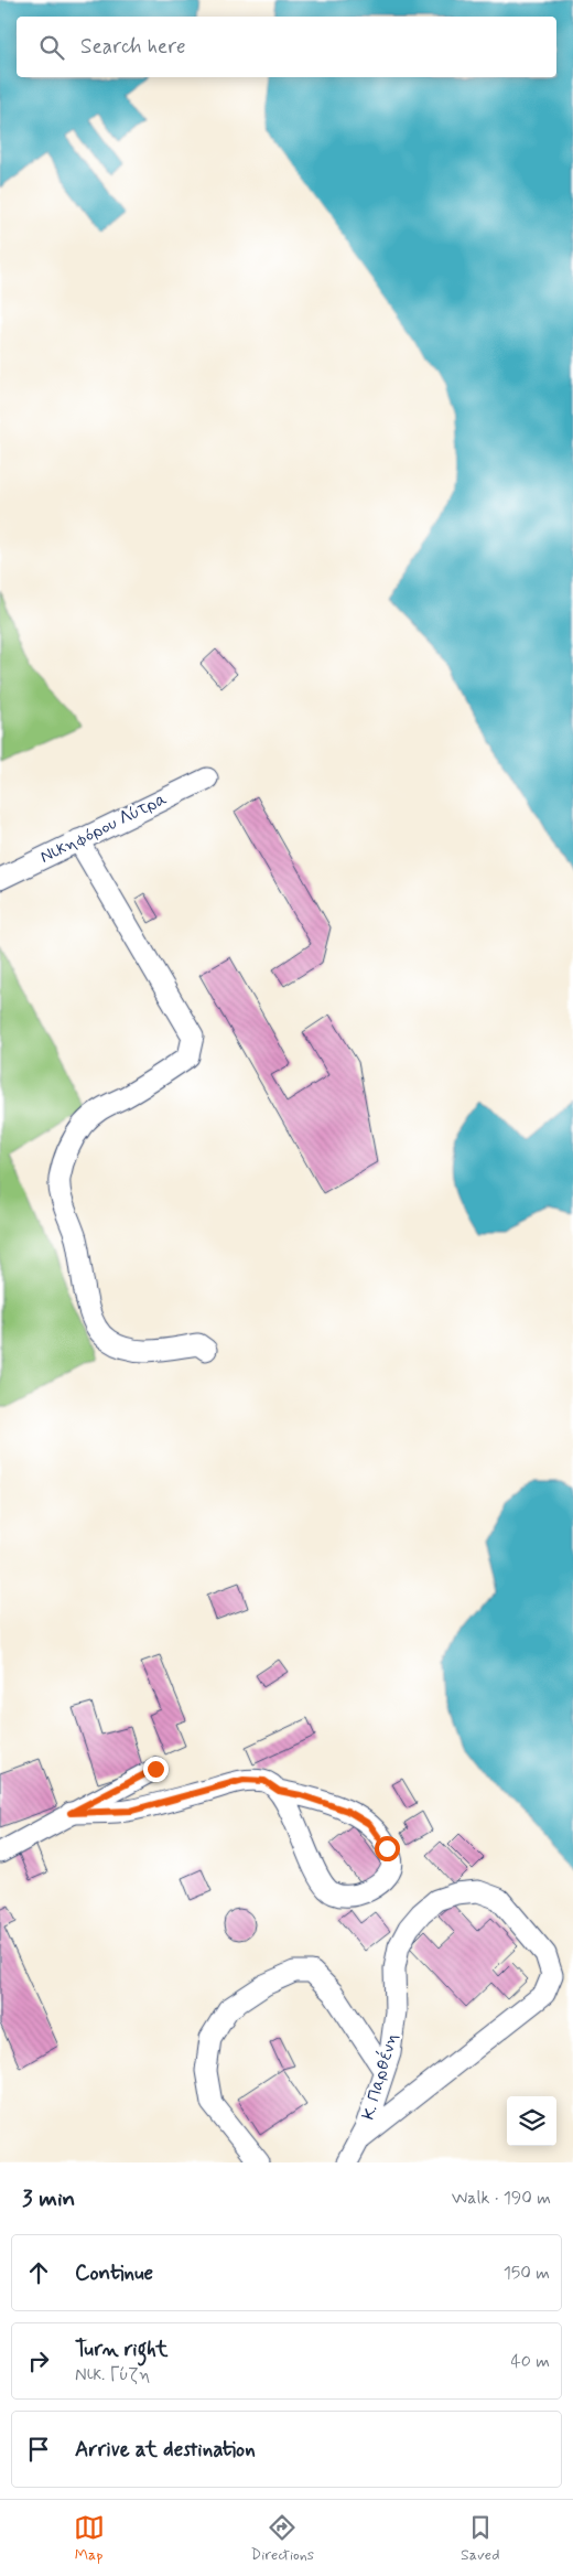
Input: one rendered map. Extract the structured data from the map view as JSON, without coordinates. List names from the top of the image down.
{
  "streets": {
    "street": ["Νικηφόρου Λύτρα", "Κ. Παρθένη"]
  },
  "page": {
    "search": "Search here",
    "heading": ["3 min", "Walk · 190 m"],
    "list": [
      ["Continue", "150 m"],
      ["Turn right", "Νικ. Γύζη", "40 m"],
      "Arrive at destination"
    ],
    "nav": ["Map", "Directions", "Saved"]
  }
}
